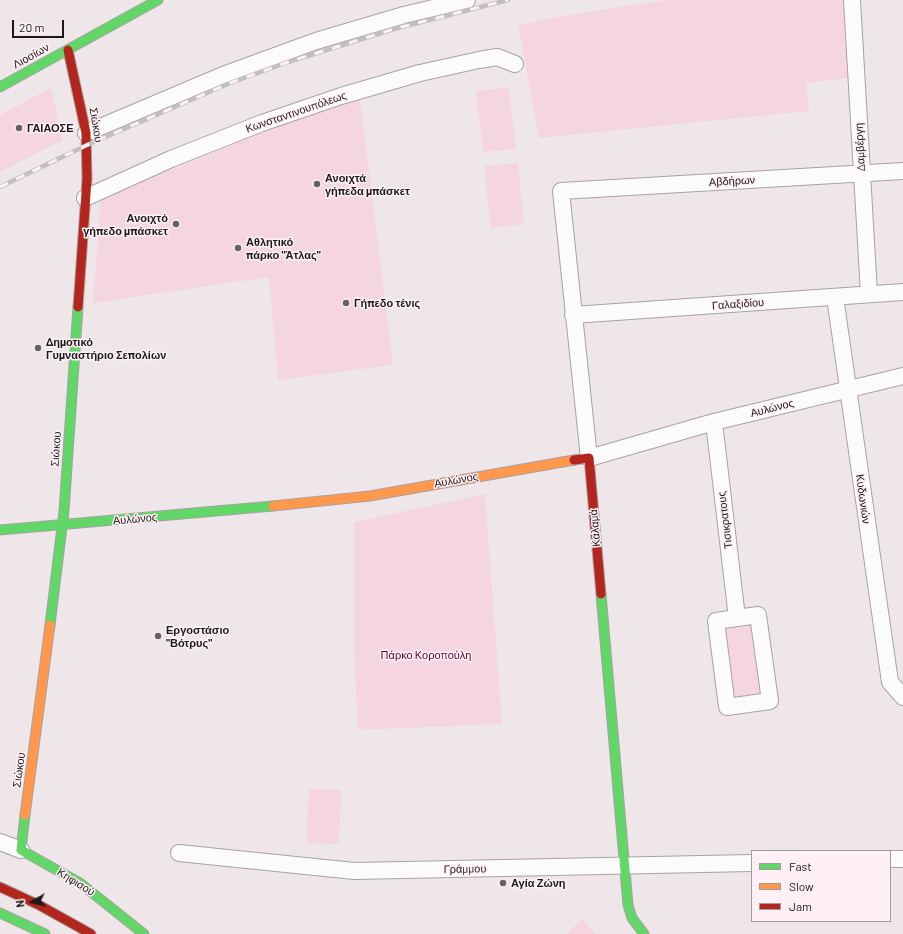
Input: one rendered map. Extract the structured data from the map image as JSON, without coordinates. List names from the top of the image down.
{
  "streets": {
    "main road": [
      "Λιοσίων",
      "Σιώκου",
      "Αυλώνος",
      "Καλαμά",
      "Κηφισού"
    ],
    "street": [
      "Κωνσταντινουπόλεως",
      "Δαμβέργη",
      "Αβδήρων",
      "Γαλαξιδίου",
      "Κυδωνιών",
      "Τισικρατους",
      "Γράμμου"
    ]
  },
  "crossings": [
    ["Λιοσίων", "Σιώκου"],
    ["Κωνσταντινουπόλεως", "Σιώκου"],
    ["Σιώκου", "Αυλώνος"],
    ["Σιώκου", "Κηφισού"],
    ["Δαμβέργη", "Αβδήρων"],
    ["Δαμβέργη", "Γαλαξιδίου"],
    ["Αβδήρων", "Καλαμά"],
    ["Γαλαξιδίου", "Κυδωνιών"],
    ["Γαλαξιδίου", "Καλαμά"],
    ["Αυλώνος", "Κυδωνιών"],
    ["Αυλώνος", "Τισικρατους"],
    ["Αυλώνος", "Καλαμά"],
    ["Καλαμά", "Γράμμου"]
  ],
  "parks": ["Πάρκο Κοροπούλη"],
  "places": [
    "ΓΑΙΑΟΣΕ",
    "Ανοιχτά γήπεδα μπάσκετ",
    "Ανοιχτό γήπεδο μπάσκετ",
    "Αθλητικό πάρκο \"Άτλας\"",
    "Γήπεδο τένις",
    "Δημοτικό Γυμναστήριο Σεπολίων",
    "Εργοστάσιο \"Βότρυς\"",
    "Αγία Ζώνη"
  ],
  "legend": ["Fast", "Slow", "Jam"],
  "scale_bar": "20 m",
  "north": "left"
}
